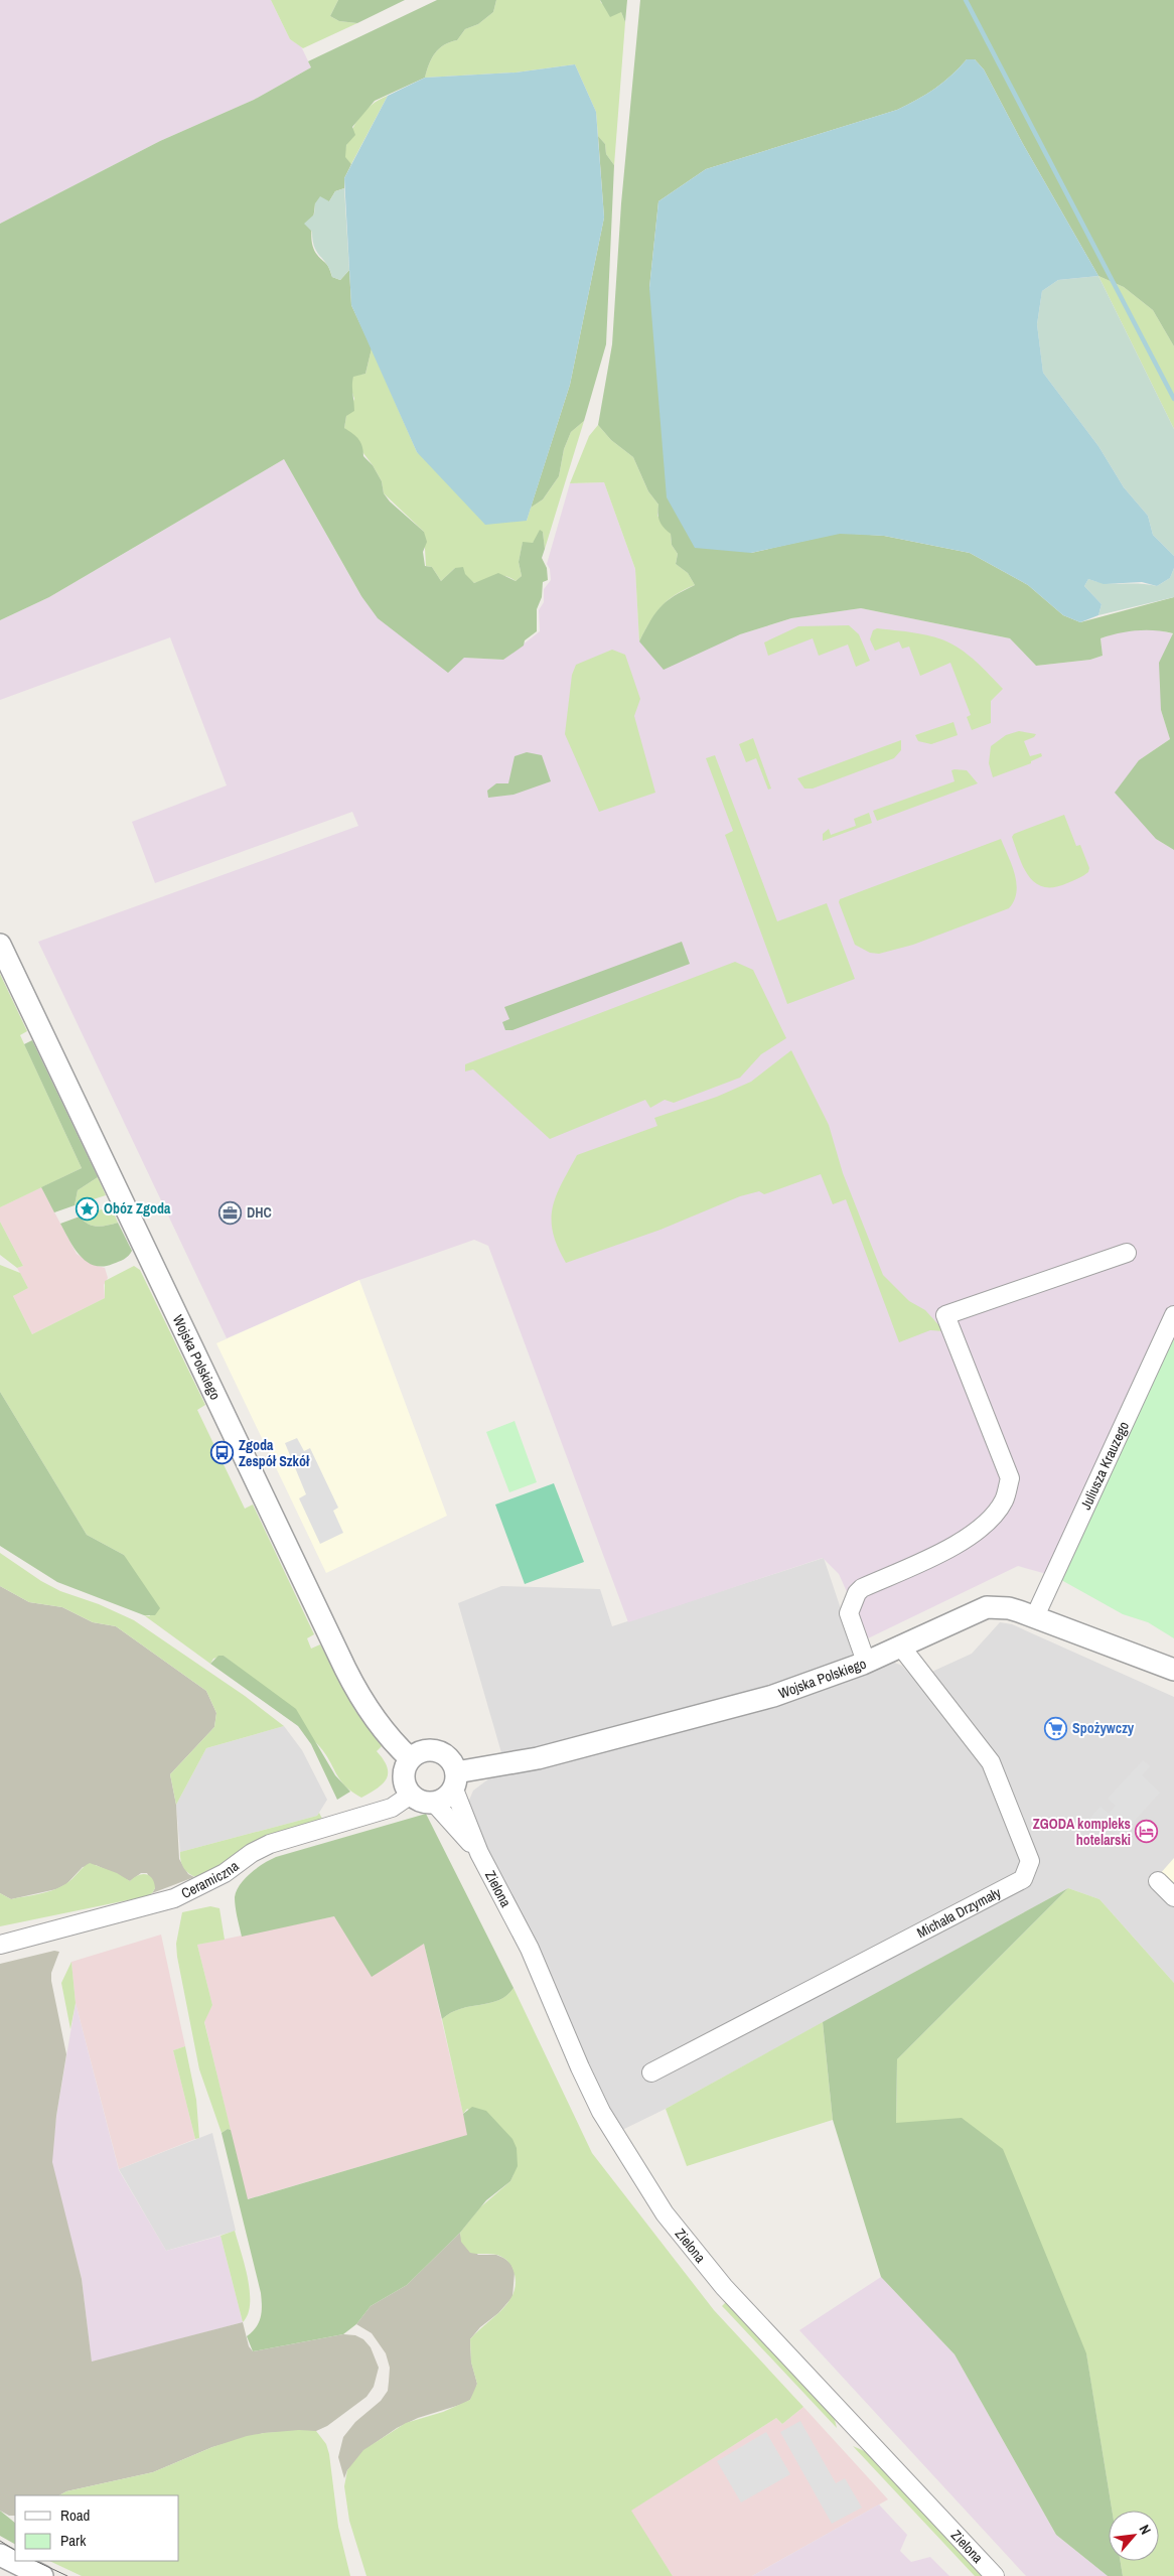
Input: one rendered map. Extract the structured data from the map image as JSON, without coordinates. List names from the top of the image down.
{
  "streets": {
    "street": [
      "Wojska Polskiego",
      "Juliusza Krauzego",
      "Ceramiczna",
      "Zielona",
      "Michała Drzymały"
    ]
  },
  "crossings": [
    ["Wojska Polskiego", "Juliusza Krauzego"],
    ["Wojska Polskiego", "Ceramiczna"],
    ["Wojska Polskiego", "Zielona"],
    ["Wojska Polskiego", "Michała Drzymały"],
    ["Ceramiczna", "Zielona"]
  ],
  "places": {
    "place": ["Obóz Zgoda"],
    "office": ["DHC"],
    "bus stop": ["Zgoda Zespół Szkół"],
    "supermarket": ["Spożywczy"],
    "hotel": ["ZGODA kompleks hotelarski"]
  },
  "legend": ["Road", "Park"],
  "north": "top right"
}
